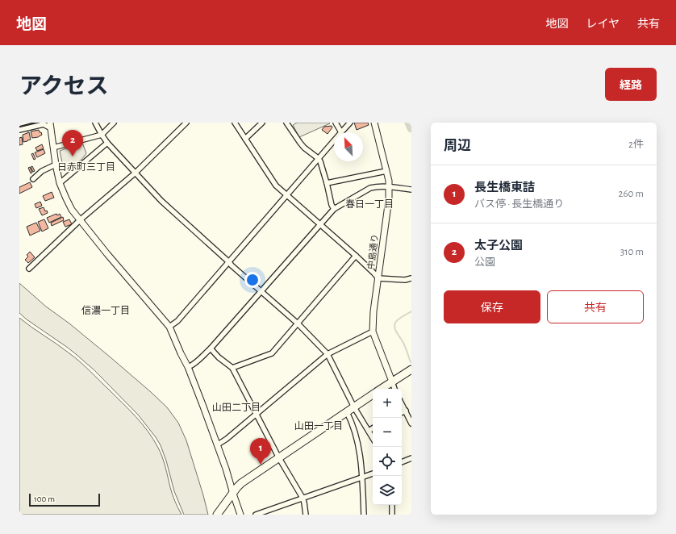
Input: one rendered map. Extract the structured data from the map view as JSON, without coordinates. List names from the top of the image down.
{
  "streets": {
    "street": ["中島通り"]
  },
  "districts": [
    "日赤町三丁目",
    "春日一丁目",
    "信濃一丁目",
    "山田二丁目",
    "山田一丁目"
  ],
  "scale_bar": "100 m",
  "north": "top left",
  "page": {
    "header": "地図",
    "nav": ["地図", "レイヤ", "共有"],
    "title": "アクセス",
    "buttons": [
      "経路",
      ["保存", "共有"]
    ],
    "heading": ["周辺", "2件"],
    "pins": ["2", "1"],
    "list": [
      {
        "mark": "1",
        "name": "長生橋東詰",
        "note": "バス停 · 長生橋通り",
        "value": "260 m"
      },
      {
        "mark": "2",
        "name": "太子公園",
        "note": "公園",
        "value": "310 m"
      }
    ],
    "map_buttons": ["+", "−"],
    "scale": "100 m"
  }
}
